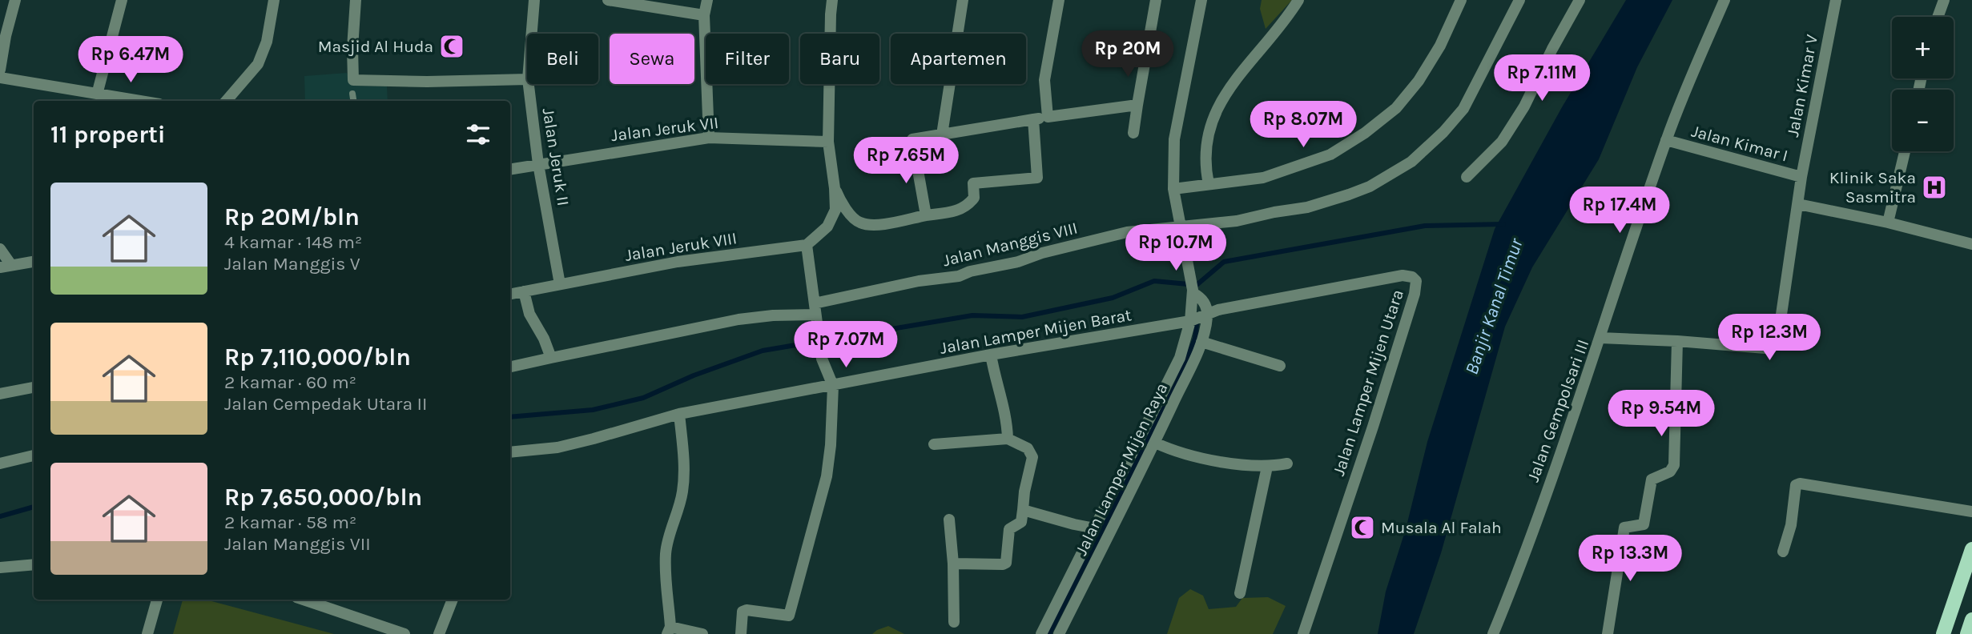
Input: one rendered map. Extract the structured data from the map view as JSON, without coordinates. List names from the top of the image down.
{
  "streets": {
    "street": [
      "Jalan Kimar V",
      "Jalan Jeruk VII",
      "Jalan Kimar I",
      "Jalan Jeruk II",
      "Jalan Manggis VIII",
      "Jalan Jeruk VIII",
      "Jalan Lamper Mijen Barat",
      "Jalan Lamper Mijen Utara",
      "Jalan Gempolsari III",
      "Jalan Lamper Mijen Raya"
    ]
  },
  "crossings": [
    ["Jalan Kimar V", "Jalan Kimar I"],
    ["Jalan Jeruk VII", "Jalan Jeruk II"],
    ["Jalan Kimar I", "Jalan Gempolsari III"],
    ["Jalan Jeruk II", "Jalan Jeruk VIII"],
    ["Jalan Lamper Mijen Barat", "Jalan Lamper Mijen Utara"],
    ["Jalan Lamper Mijen Barat", "Jalan Lamper Mijen Raya"],
    ["Jalan Lamper Mijen Utara", "Jalan Lamper Mijen Raya"]
  ],
  "water": ["Banjir Kanal Timur"],
  "places": {
    "mosque": ["Masjid Al Huda", "Musala Al Falah"],
    "hospital": ["Klinik Saka Sasmitra"]
  },
  "page": {
    "map_buttons": ["+", "−"],
    "price": [
      "Rp 20M",
      "Rp 6.47M",
      "Rp 7.11M",
      "Rp 8.07M",
      "Rp 7.65M",
      "Rp 17.4M",
      "Rp 10.7M",
      "Rp 12.3M",
      "Rp 7.07M",
      "Rp 9.54M",
      "Rp 13.3M"
    ],
    "chip": [
      "Beli",
      "Sewa",
      "Filter",
      "Baru",
      "Apartemen"
    ],
    "heading": "11 properti",
    "list": [
      {
        "name": "Rp 20M/bln",
        "note": "4 kamar · 148 m² · Jalan Manggis V"
      },
      {
        "name": "Rp 7,110,000/bln",
        "note": "2 kamar · 60 m² · Jalan Cempedak Utara II"
      },
      {
        "name": "Rp 7,650,000/bln",
        "note": "2 kamar · 58 m² · Jalan Manggis VII"
      }
    ]
  }
}
